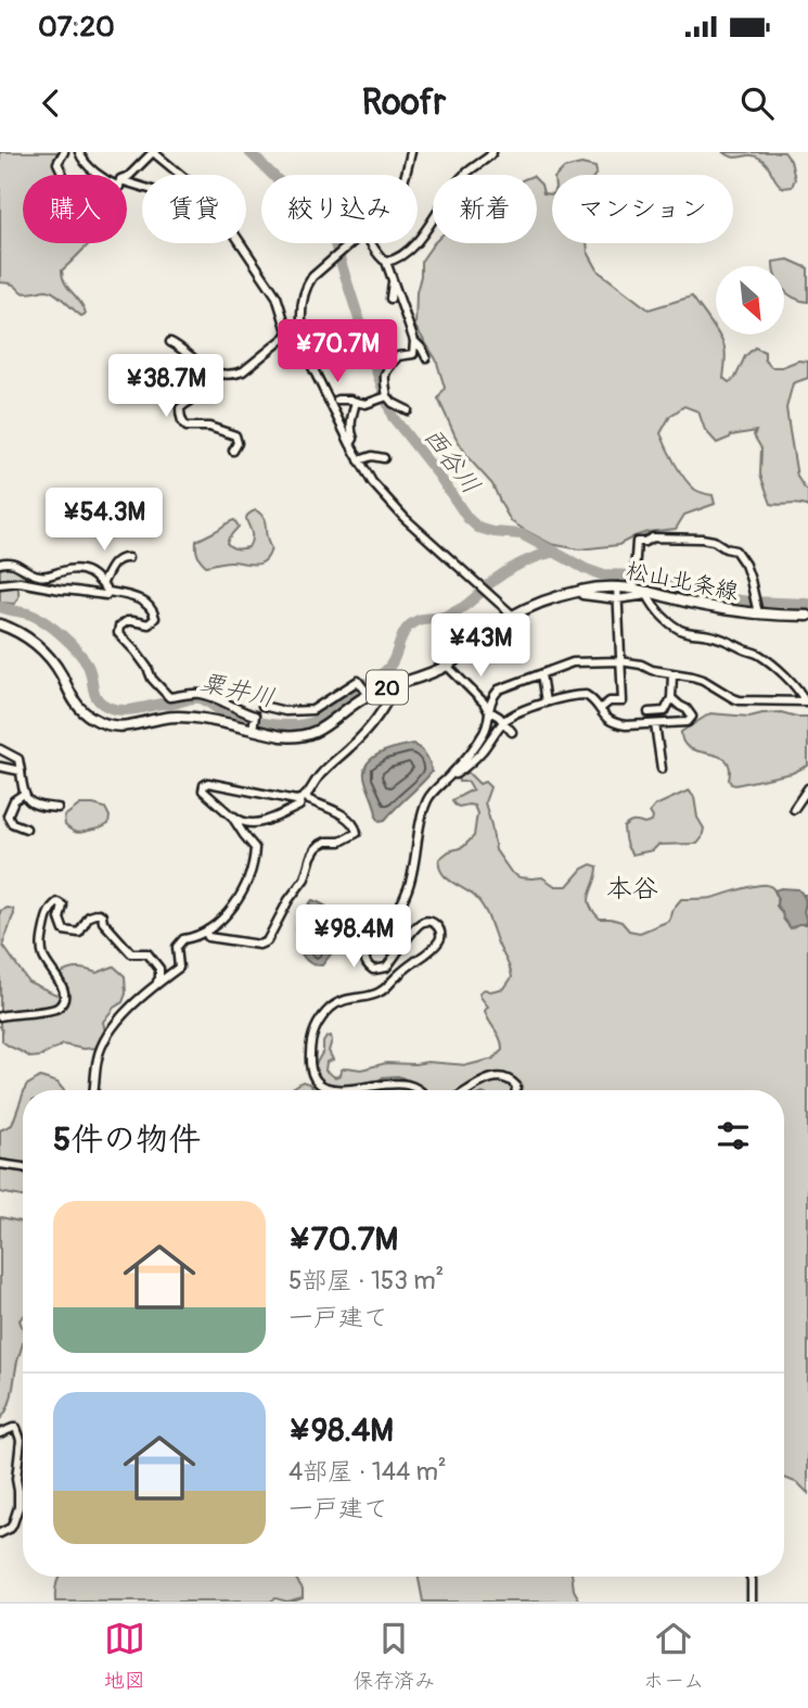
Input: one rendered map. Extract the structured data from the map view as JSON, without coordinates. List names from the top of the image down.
{
  "streets": {
    "main road": ["松山北条線", "20"]
  },
  "districts": ["本谷"],
  "water": ["西谷川", "粟井川"],
  "north": "bottom right",
  "page": {
    "status": "07:20",
    "header": "Roofr",
    "chip": [
      "購入",
      "賃貸",
      "絞り込み",
      "新着",
      "マンション"
    ],
    "price": [
      "¥70.7M",
      "¥38.7M",
      "¥54.3M",
      "¥43M",
      "¥98.4M"
    ],
    "heading": "5件の物件",
    "list": [
      {
        "name": "¥70.7M",
        "note": "5部屋 · 153 m² · 一戸建て"
      },
      {
        "name": "¥98.4M",
        "note": "4部屋 · 144 m² · 一戸建て"
      }
    ],
    "tabs": ["地図", "保存済み", "ホーム"]
  }
}
